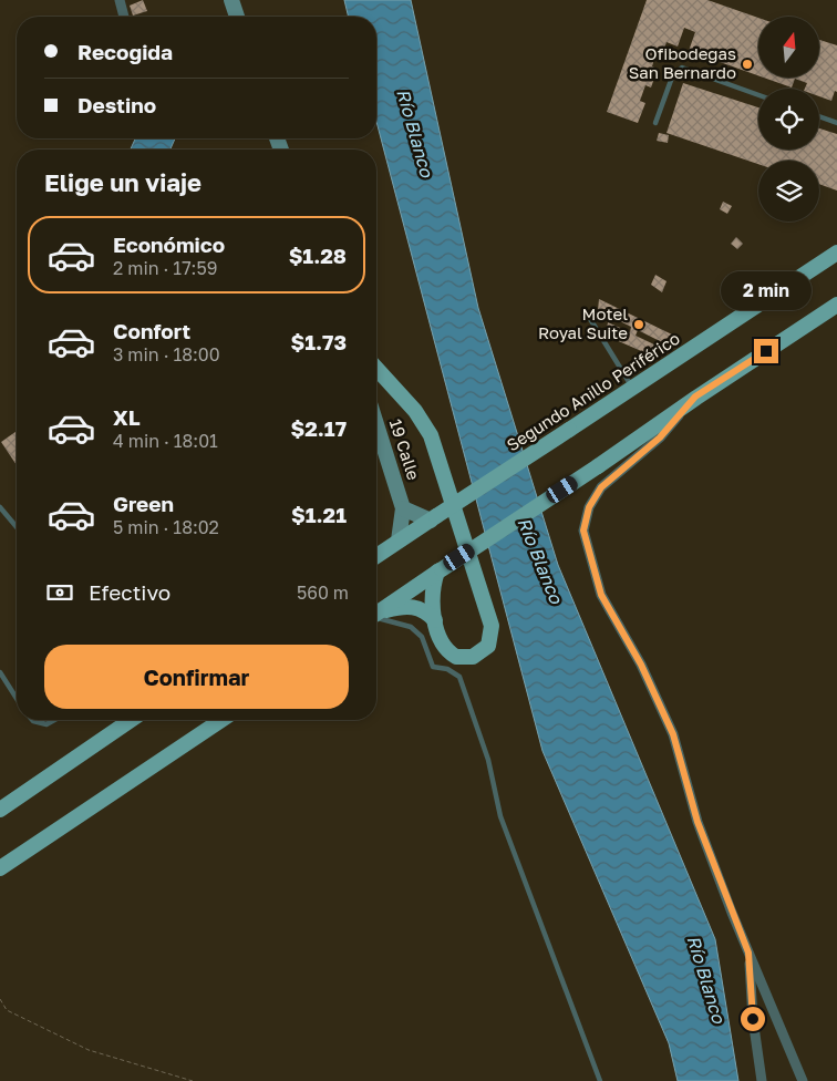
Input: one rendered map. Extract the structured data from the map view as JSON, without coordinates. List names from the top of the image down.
{
  "streets": {
    "main road": ["Segundo Anillo Periférico", "19 Calle"]
  },
  "crossings": [
    ["Segundo Anillo Periférico", "19 Calle"]
  ],
  "water": ["Río Blanco"],
  "places": ["Ofibodegas San Bernardo", "Motel Royal Suite"],
  "north": "top",
  "page": {
    "banner": ["Recogida", "Destino"],
    "heading": "Elige un viaje",
    "list": [
      {
        "name": "Económico",
        "note": "2 min · 17:59",
        "value": "$1.28"
      },
      {
        "name": "Confort",
        "note": "3 min · 18:00",
        "value": "$1.73"
      },
      {
        "name": "XL",
        "note": "4 min · 18:01",
        "value": "$2.17"
      },
      {
        "name": "Green",
        "note": "5 min · 18:02",
        "value": "$1.21"
      }
    ],
    "bubble": "2 min",
    "pay": ["Efectivo", "560 m"],
    "buttons": "Confirmar"
  }
}
